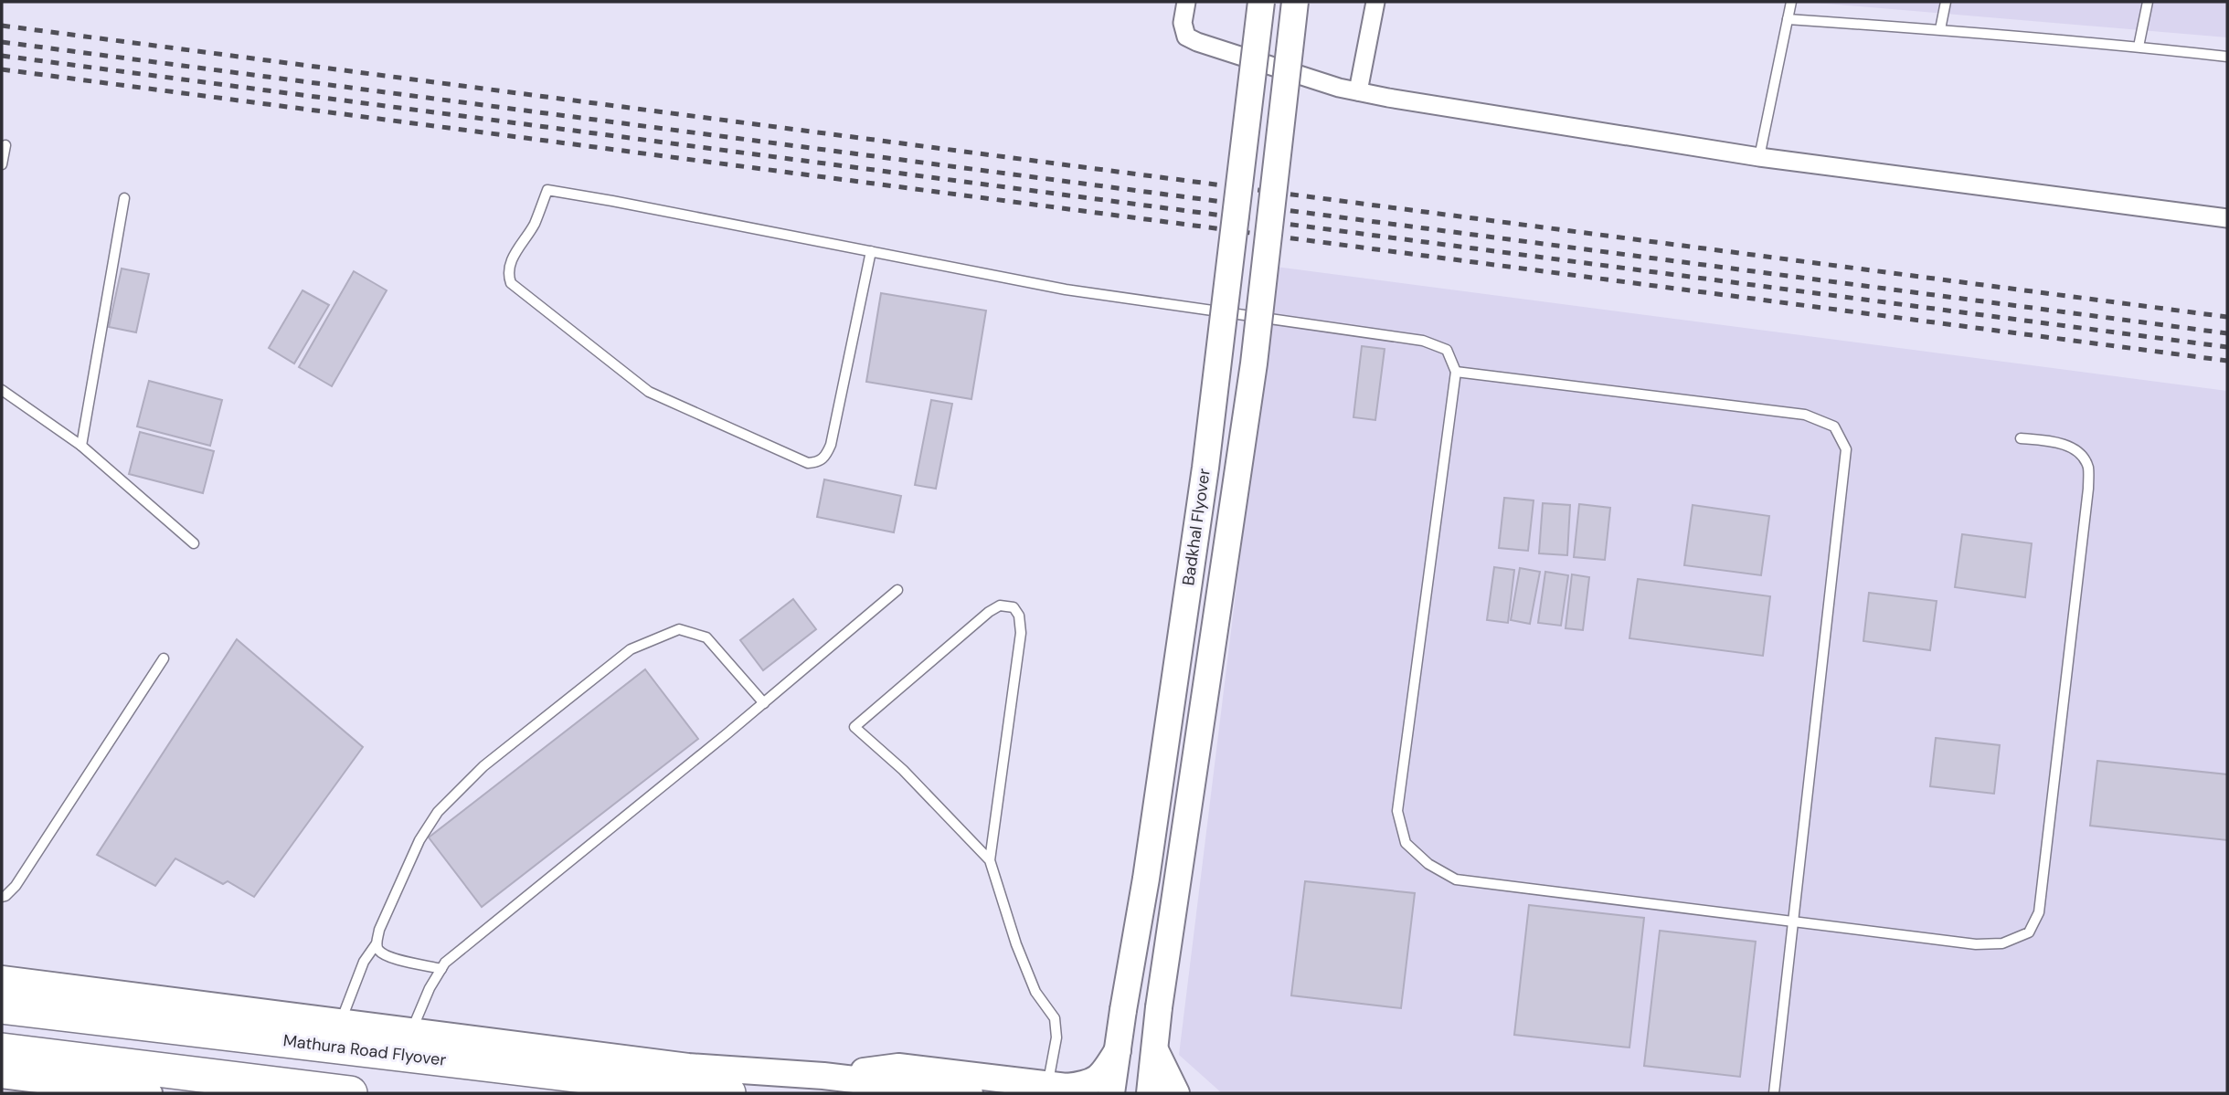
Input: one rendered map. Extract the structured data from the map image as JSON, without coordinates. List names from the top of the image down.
{
  "streets": {
    "highway": ["Mathura Road Flyover"],
    "main road": ["Badkhal Flyover"]
  }
}
